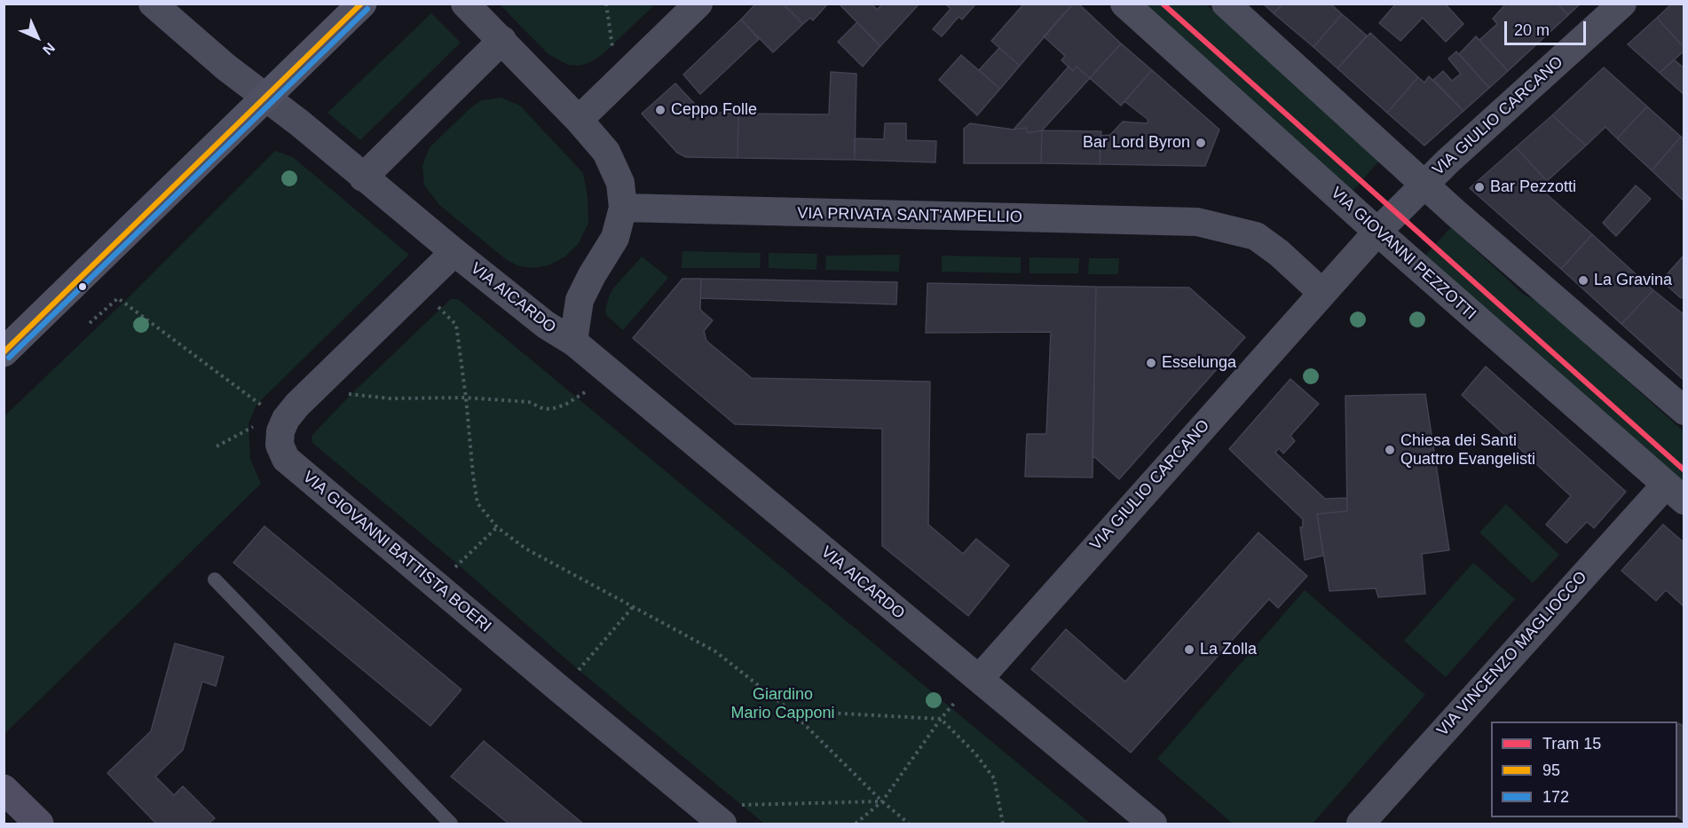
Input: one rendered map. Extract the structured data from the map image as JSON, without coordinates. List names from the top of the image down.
{
  "streets": {
    "street": [
      "VIA GIULIO CARCANO",
      "VIA PRIVATA SANT'AMPELLIO",
      "VIA GIOVANNI PEZZOTTI",
      "VIA AICARDO",
      "VIA GIOVANNI BATTISTA BOERI",
      "VIA VINCENZO MAGLIOCCO"
    ]
  },
  "crossings": [
    ["VIA GIULIO CARCANO", "VIA PRIVATA SANT'AMPELLIO"],
    ["VIA GIULIO CARCANO", "VIA GIOVANNI PEZZOTTI"],
    ["VIA GIULIO CARCANO", "VIA AICARDO"],
    ["VIA PRIVATA SANT'AMPELLIO", "VIA AICARDO"],
    ["VIA GIOVANNI PEZZOTTI", "VIA VINCENZO MAGLIOCCO"],
    ["VIA AICARDO", "VIA GIOVANNI BATTISTA BOERI"]
  ],
  "parks": ["Giardino Mario Capponi"],
  "places": [
    "Ceppo Folle",
    "Bar Lord Byron",
    "Bar Pezzotti",
    "La Gravina",
    "Esselunga",
    "Chiesa dei Santi Quattro Evangelisti",
    "La Zolla"
  ],
  "lines": ["tram line 15", "transit line 95", "transit line 172"],
  "legend": ["Tram 15", "95", "172"],
  "scale_bar": "20 m",
  "north": "bottom right"
}
